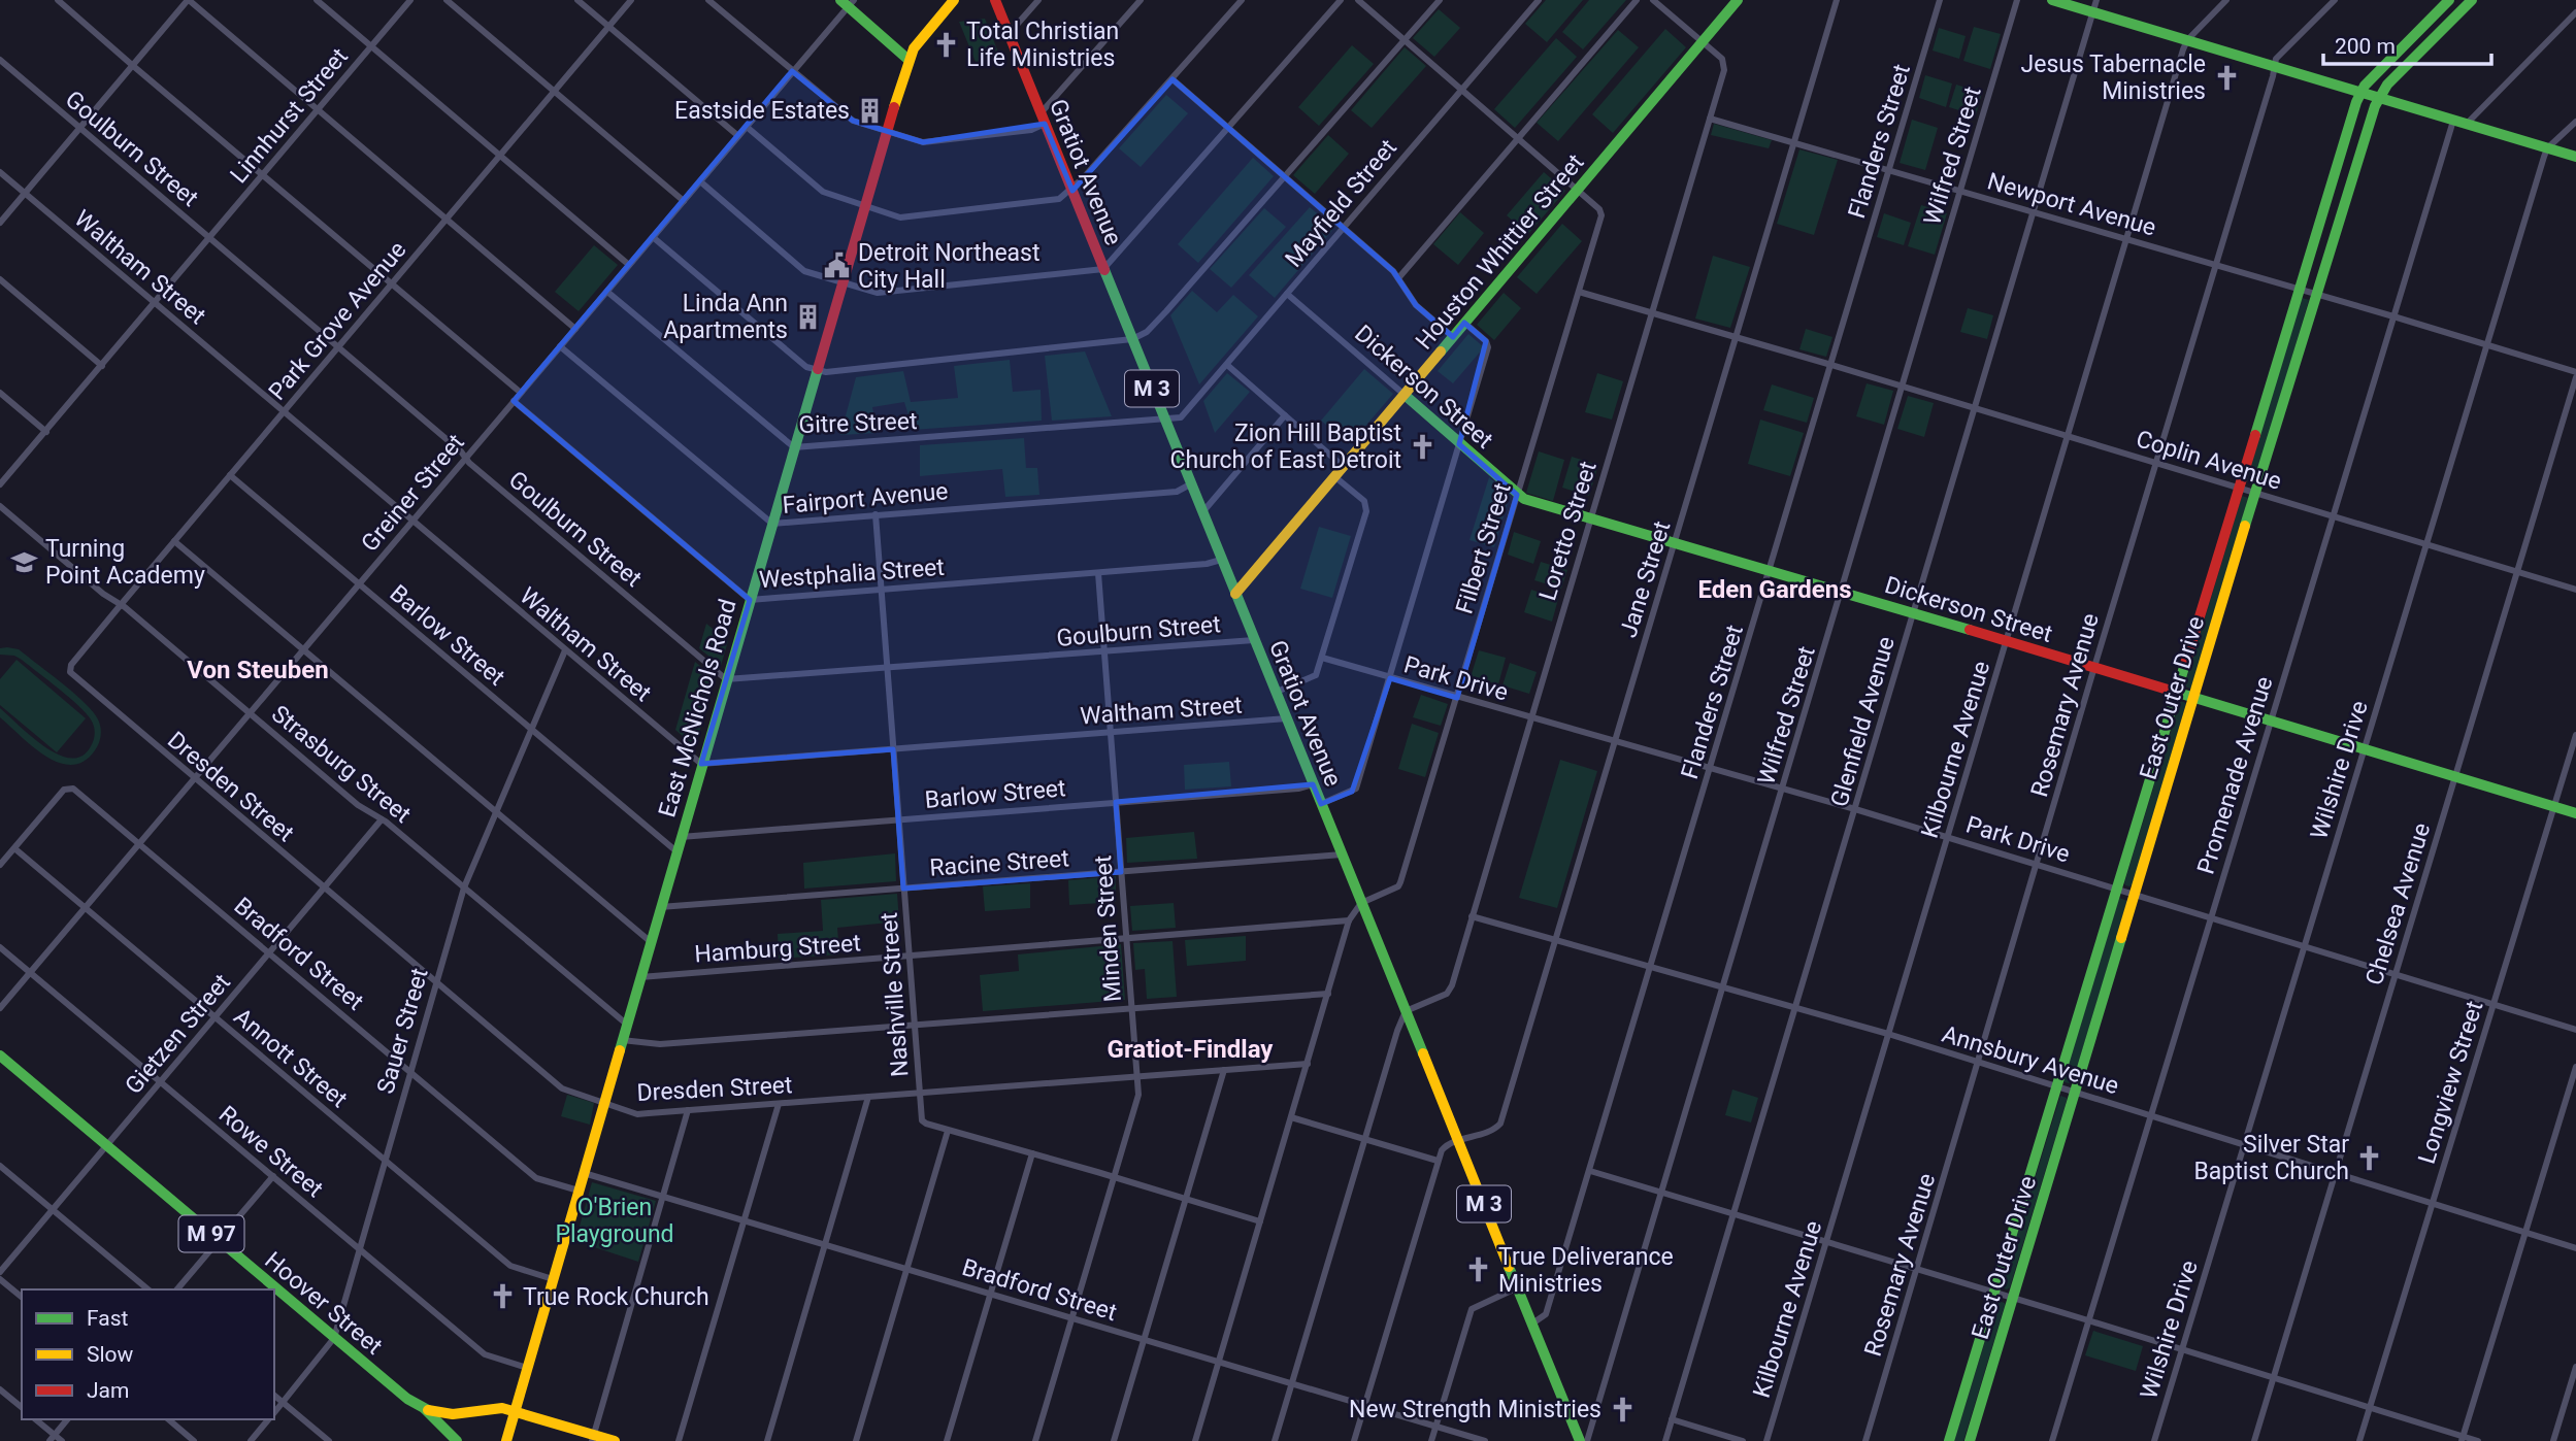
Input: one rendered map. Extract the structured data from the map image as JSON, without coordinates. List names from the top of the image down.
{
  "streets": {
    "street": [
      "Linnhurst Street",
      "Flanders Street",
      "Goulburn Street",
      "Wilfred Street",
      "Gratiot Avenue",
      "Mayfield Street",
      "Newport Avenue",
      "Houston Whittier Street",
      "Waltham Street",
      "Park Grove Avenue",
      "Dickerson Street",
      "M 3",
      "Gitre Street",
      "Coplin Avenue",
      "Greiner Street",
      "Fairport Avenue",
      "Loretto Street",
      "Filbert Street",
      "Westphalia Street",
      "Jane Street",
      "Barlow Street",
      "Park Drive",
      "East Outer Drive",
      "Rosemary Avenue",
      "East McNichols Road",
      "Glenfield Avenue",
      "Kilbourne Avenue",
      "Strasburg Street",
      "Wilshire Drive",
      "Promenade Avenue",
      "Dresden Street",
      "Racine Street",
      "Chelsea Avenue",
      "Minden Street",
      "Hamburg Street",
      "Bradford Street",
      "Nashville Street",
      "Sauer Street",
      "Gietzen Street",
      "Annott Street",
      "Annsbury Avenue",
      "Longview Street",
      "Rowe Street",
      "M 97",
      "Hoover Street"
    ]
  },
  "crossings": [
    ["Linnhurst Street", "Goulburn Street"],
    ["Linnhurst Street", "Waltham Street"],
    ["Flanders Street", "Gratiot Avenue"],
    ["Flanders Street", "Newport Avenue"],
    ["Flanders Street", "Dickerson Street"],
    ["Flanders Street", "Coplin Avenue"],
    ["Flanders Street", "Park Drive"],
    ["Flanders Street", "Annsbury Avenue"],
    ["Goulburn Street", "Gratiot Avenue"],
    ["Goulburn Street", "Park Grove Avenue"],
    ["Goulburn Street", "Greiner Street"],
    ["Goulburn Street", "East McNichols Road"],
    ["Goulburn Street", "Minden Street"],
    ["Goulburn Street", "Nashville Street"],
    ["Wilfred Street", "Newport Avenue"],
    ["Wilfred Street", "Dickerson Street"],
    ["Wilfred Street", "Coplin Avenue"],
    ["Wilfred Street", "Park Drive"],
    ["Wilfred Street", "Annsbury Avenue"],
    ["Gratiot Avenue", "Mayfield Street"],
    ["Gratiot Avenue", "Houston Whittier Street"],
    ["Gratiot Avenue", "Waltham Street"],
    ["Gratiot Avenue", "Gitre Street"],
    ["Gratiot Avenue", "Fairport Avenue"],
    ["Gratiot Avenue", "Loretto Street"],
    ["Gratiot Avenue", "Filbert Street"],
    ["Gratiot Avenue", "Westphalia Street"],
    ["Gratiot Avenue", "Jane Street"],
    ["Gratiot Avenue", "Barlow Street"],
    ["Gratiot Avenue", "Racine Street"],
    ["Mayfield Street", "Dickerson Street"],
    ["Mayfield Street", "Gitre Street"],
    ["Newport Avenue", "Loretto Street"],
    ["Newport Avenue", "Jane Street"],
    ["Newport Avenue", "East Outer Drive"],
    ["Newport Avenue", "Rosemary Avenue"],
    ["Newport Avenue", "Glenfield Avenue"],
    ["Newport Avenue", "Kilbourne Avenue"],
    ["Newport Avenue", "Promenade Avenue"],
    ["Houston Whittier Street", "Dickerson Street"],
    ["Houston Whittier Street", "Loretto Street"],
    ["Houston Whittier Street", "Filbert Street"],
    ["Waltham Street", "Park Grove Avenue"],
    ["Waltham Street", "Greiner Street"],
    ["Waltham Street", "East McNichols Road"],
    ["Waltham Street", "Minden Street"],
    ["Waltham Street", "Nashville Street"],
    ["Waltham Street", "Sauer Street"],
    ["Park Grove Avenue", "Barlow Street"],
    ["Park Grove Avenue", "Strasburg Street"],
    ["Park Grove Avenue", "Dresden Street"],
    ["Dickerson Street", "Loretto Street"],
    ["Dickerson Street", "Filbert Street"],
    ["Dickerson Street", "Jane Street"],
    ["Dickerson Street", "East Outer Drive"],
    ["Dickerson Street", "Rosemary Avenue"],
    ["Dickerson Street", "Glenfield Avenue"],
    ["Dickerson Street", "Kilbourne Avenue"],
    ["Dickerson Street", "Wilshire Drive"],
    ["Dickerson Street", "Promenade Avenue"],
    ["Dickerson Street", "Chelsea Avenue"],
    ["Dickerson Street", "Longview Street"],
    ["Gitre Street", "Greiner Street"],
    ["Gitre Street", "East McNichols Road"],
    ["Coplin Avenue", "Jane Street"],
    ["Coplin Avenue", "East Outer Drive"],
    ["Coplin Avenue", "Rosemary Avenue"],
    ["Coplin Avenue", "Glenfield Avenue"],
    ["Coplin Avenue", "Kilbourne Avenue"],
    ["Coplin Avenue", "Wilshire Drive"],
    ["Coplin Avenue", "Promenade Avenue"],
    ["Coplin Avenue", "Chelsea Avenue"],
    ["Greiner Street", "Fairport Avenue"],
    ["Greiner Street", "Westphalia Street"],
    ["Greiner Street", "Barlow Street"],
    ["Greiner Street", "Strasburg Street"],
    ["Greiner Street", "Dresden Street"],
    ["Greiner Street", "Bradford Street"],
    ["Greiner Street", "Annott Street"],
    ["Greiner Street", "Rowe Street"],
    ["Fairport Avenue", "East McNichols Road"],
    ["Fairport Avenue", "Nashville Street"],
    ["Loretto Street", "Park Drive"],
    ["Loretto Street", "Annsbury Avenue"],
    ["Filbert Street", "Park Drive"],
    ["Westphalia Street", "East McNichols Road"],
    ["Westphalia Street", "Minden Street"],
    ["Westphalia Street", "Nashville Street"],
    ["Jane Street", "Park Drive"],
    ["Jane Street", "Annsbury Avenue"],
    ["Barlow Street", "East McNichols Road"],
    ["Barlow Street", "Minden Street"],
    ["Barlow Street", "Nashville Street"],
    ["Barlow Street", "Sauer Street"],
    ["Park Drive", "East Outer Drive"],
    ["Park Drive", "Rosemary Avenue"],
    ["Park Drive", "Glenfield Avenue"],
    ["Park Drive", "Kilbourne Avenue"],
    ["Park Drive", "Wilshire Drive"],
    ["Park Drive", "Promenade Avenue"],
    ["Park Drive", "Chelsea Avenue"],
    ["Park Drive", "Longview Street"],
    ["East Outer Drive", "Annsbury Avenue"],
    ["Rosemary Avenue", "Annsbury Avenue"],
    ["East McNichols Road", "Strasburg Street"],
    ["East McNichols Road", "Dresden Street"],
    ["East McNichols Road", "Racine Street"],
    ["East McNichols Road", "Hamburg Street"],
    ["East McNichols Road", "Bradford Street"],
    ["East McNichols Road", "Annott Street"],
    ["East McNichols Road", "Rowe Street"],
    ["East McNichols Road", "M 97"],
    ["Glenfield Avenue", "Annsbury Avenue"],
    ["Kilbourne Avenue", "Annsbury Avenue"],
    ["Strasburg Street", "Sauer Street"],
    ["Strasburg Street", "Gietzen Street"],
    ["Wilshire Drive", "Annsbury Avenue"],
    ["Promenade Avenue", "Annsbury Avenue"],
    ["Dresden Street", "Minden Street"],
    ["Dresden Street", "Nashville Street"],
    ["Dresden Street", "Sauer Street"],
    ["Dresden Street", "Gietzen Street"],
    ["Racine Street", "Minden Street"],
    ["Racine Street", "Nashville Street"],
    ["Chelsea Avenue", "Annsbury Avenue"],
    ["Minden Street", "Hamburg Street"],
    ["Minden Street", "Bradford Street"],
    ["Hamburg Street", "Nashville Street"],
    ["Bradford Street", "Sauer Street"],
    ["Bradford Street", "Gietzen Street"],
    ["Bradford Street", "Annott Street"],
    ["Sauer Street", "Annott Street"],
    ["Sauer Street", "Rowe Street"],
    ["Sauer Street", "Hoover Street"],
    ["Gietzen Street", "Annott Street"],
    ["Gietzen Street", "Rowe Street"],
    ["Gietzen Street", "Hoover Street"],
    ["Annsbury Avenue", "Longview Street"],
    ["M 97", "Hoover Street"]
  ],
  "districts": ["Eden Gardens", "Von Steuben", "Gratiot-Findlay"],
  "parks": ["O'Brien Playground"],
  "places": {
    "church": [
      "Total Christian Life Ministries",
      "Jesus Tabernacle Ministries",
      "Zion Hill Baptist Church of East Detroit",
      "Silver Star Baptist Church",
      "True Deliverance Ministries",
      "True Rock Church",
      "New Strength Ministries"
    ],
    "building": ["Eastside Estates", "Linda Ann Apartments"],
    "public building": ["Detroit Northeast City Hall"],
    "school or university": ["Turning Point Academy"]
  },
  "legend": ["Fast", "Slow", "Jam"],
  "scale_bar": "200 m"
}
